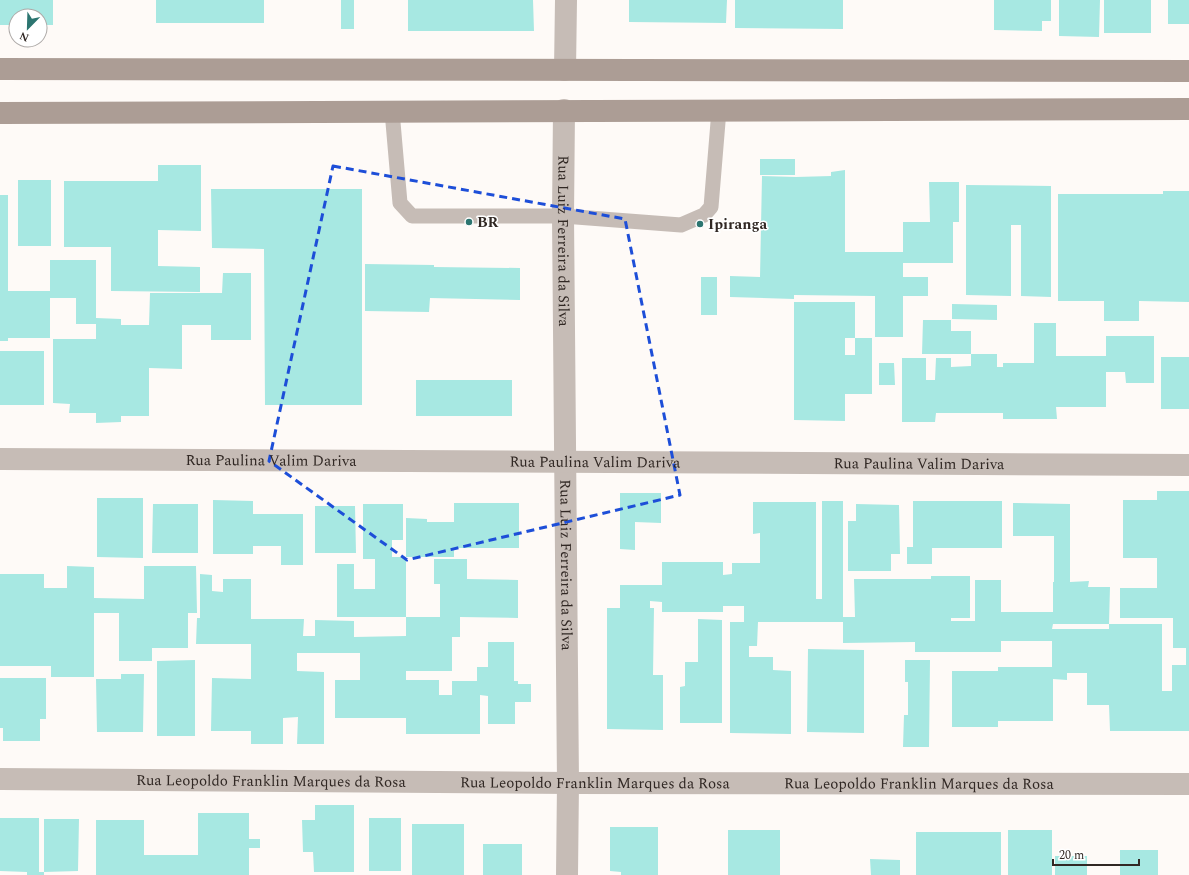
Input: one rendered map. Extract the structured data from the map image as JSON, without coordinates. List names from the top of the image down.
{
  "streets": {
    "street": ["Rua Luiz Ferreira da Silva", "Rua Paulina Valim Dariva", "Rua Leopoldo Franklin Marques da Rosa"]
  },
  "crossings": [
    ["Rua Luiz Ferreira da Silva", "Rua Paulina Valim Dariva"],
    ["Rua Luiz Ferreira da Silva", "Rua Leopoldo Franklin Marques da Rosa"]
  ],
  "places": ["BR", "Ipiranga"],
  "scale_bar": "20 m",
  "north": "bottom left"
}
